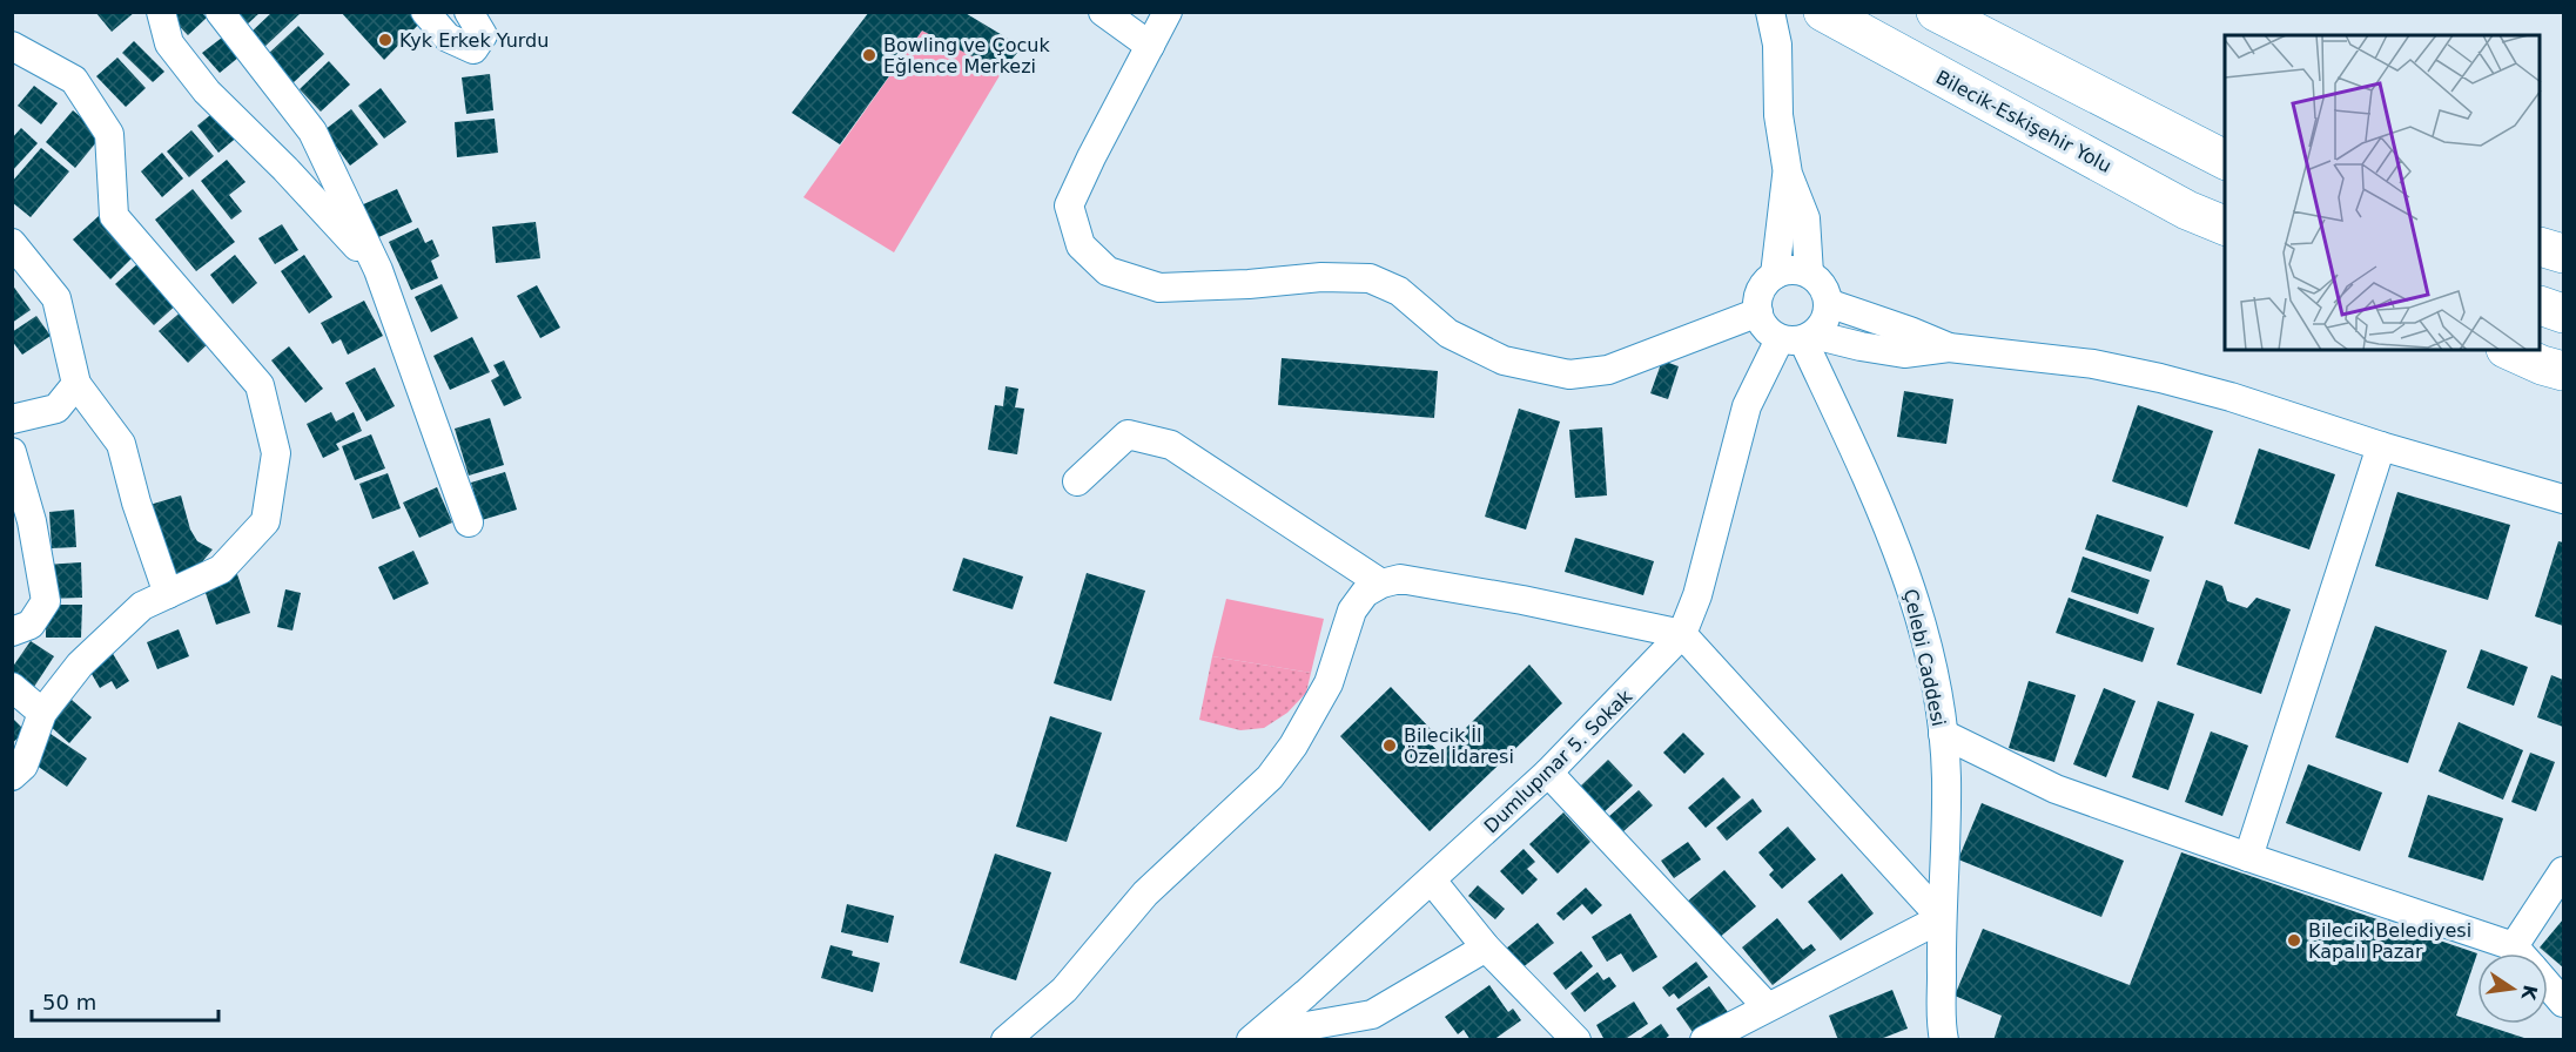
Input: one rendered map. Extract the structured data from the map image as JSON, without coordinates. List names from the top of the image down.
{
  "streets": {
    "main road": ["Bilecik-Eskişehir Yolu"],
    "street": ["Çelebi Caddesi", "Dumlupınar 5. Sokak"]
  },
  "crossings": [
    ["Çelebi Caddesi", "Dumlupınar 5. Sokak"]
  ],
  "places": [
    "Kyk Erkek Yurdu",
    "Bowling ve Çocuk Eğlence Merkezi",
    "Bilecik İl Özel İdaresi",
    "Bilecik Belediyesi Kapalı Pazar"
  ],
  "scale_bar": "50 m",
  "north": "right"
}
